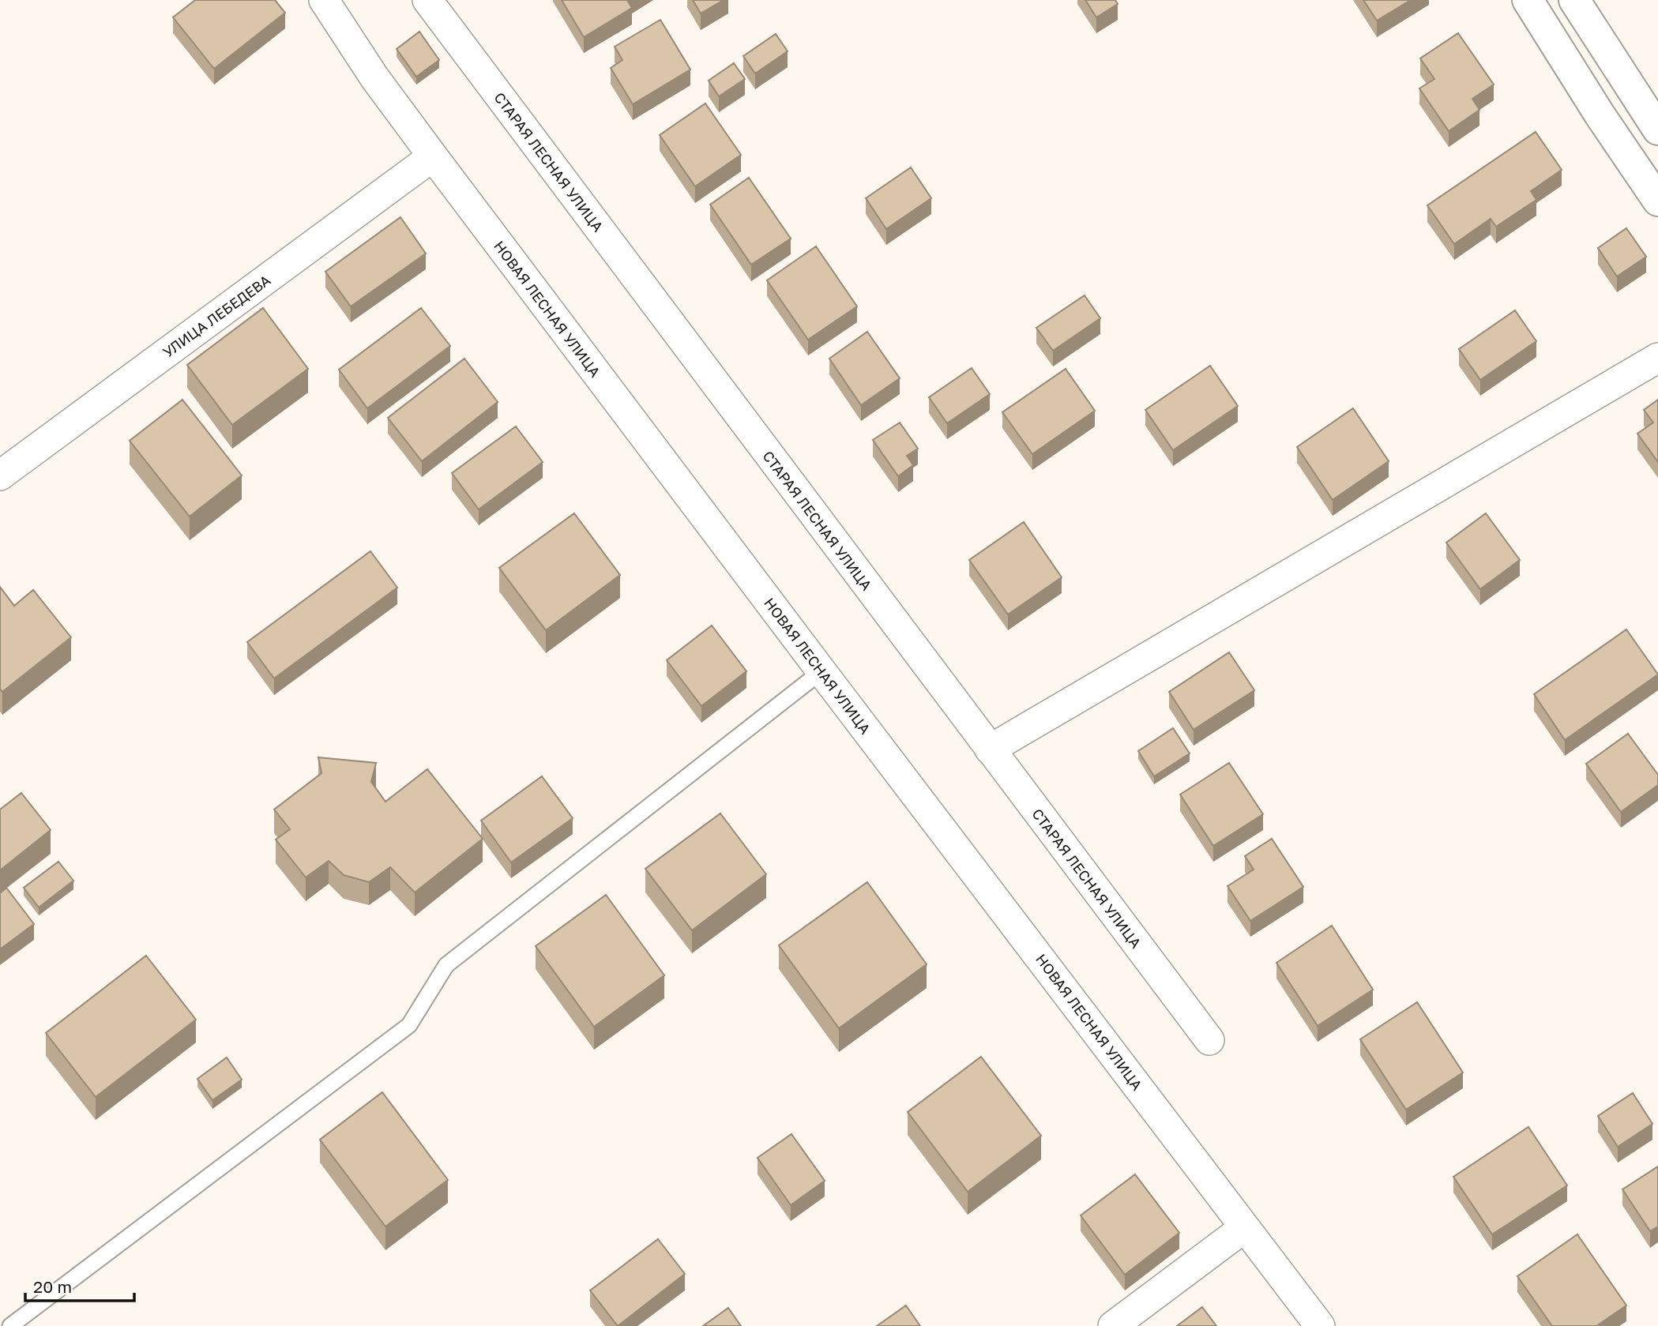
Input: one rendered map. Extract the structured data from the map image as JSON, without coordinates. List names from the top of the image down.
{
  "streets": {
    "street": ["СТАРАЯ ЛЕСНАЯ УЛИЦА", "НОВАЯ ЛЕСНАЯ УЛИЦА", "УЛИЦА ЛЕБЕДЕВА"]
  },
  "crossings": [
    ["НОВАЯ ЛЕСНАЯ УЛИЦА", "УЛИЦА ЛЕБЕДЕВА"]
  ],
  "scale_bar": "20 m"
}
